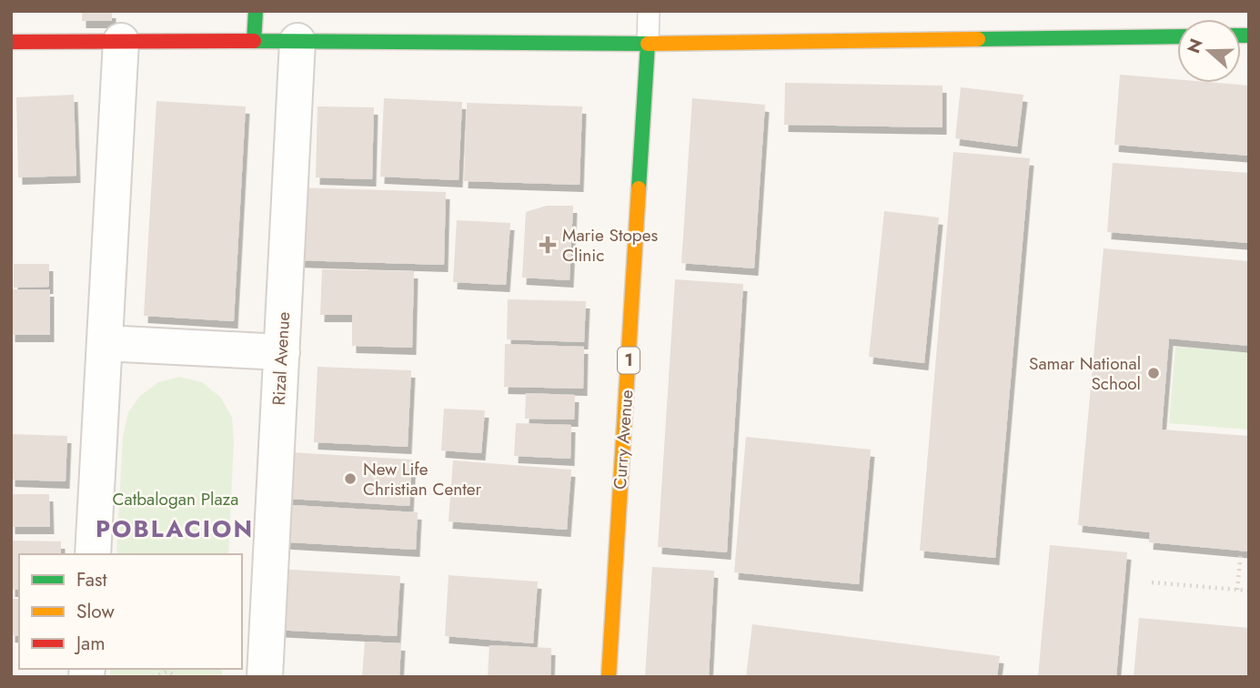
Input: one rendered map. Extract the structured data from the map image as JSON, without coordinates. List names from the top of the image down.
{
  "streets": {
    "main road": ["1", "Curry Avenue"],
    "street": ["Rizal Avenue"]
  },
  "districts": ["POBLACION"],
  "parks": ["Catbalogan Plaza"],
  "places": {
    "health": ["Marie Stopes Clinic"],
    "other": ["Samar National School", "New Life Christian Center"]
  },
  "legend": ["Fast", "Slow", "Jam"],
  "north": "left"
}
